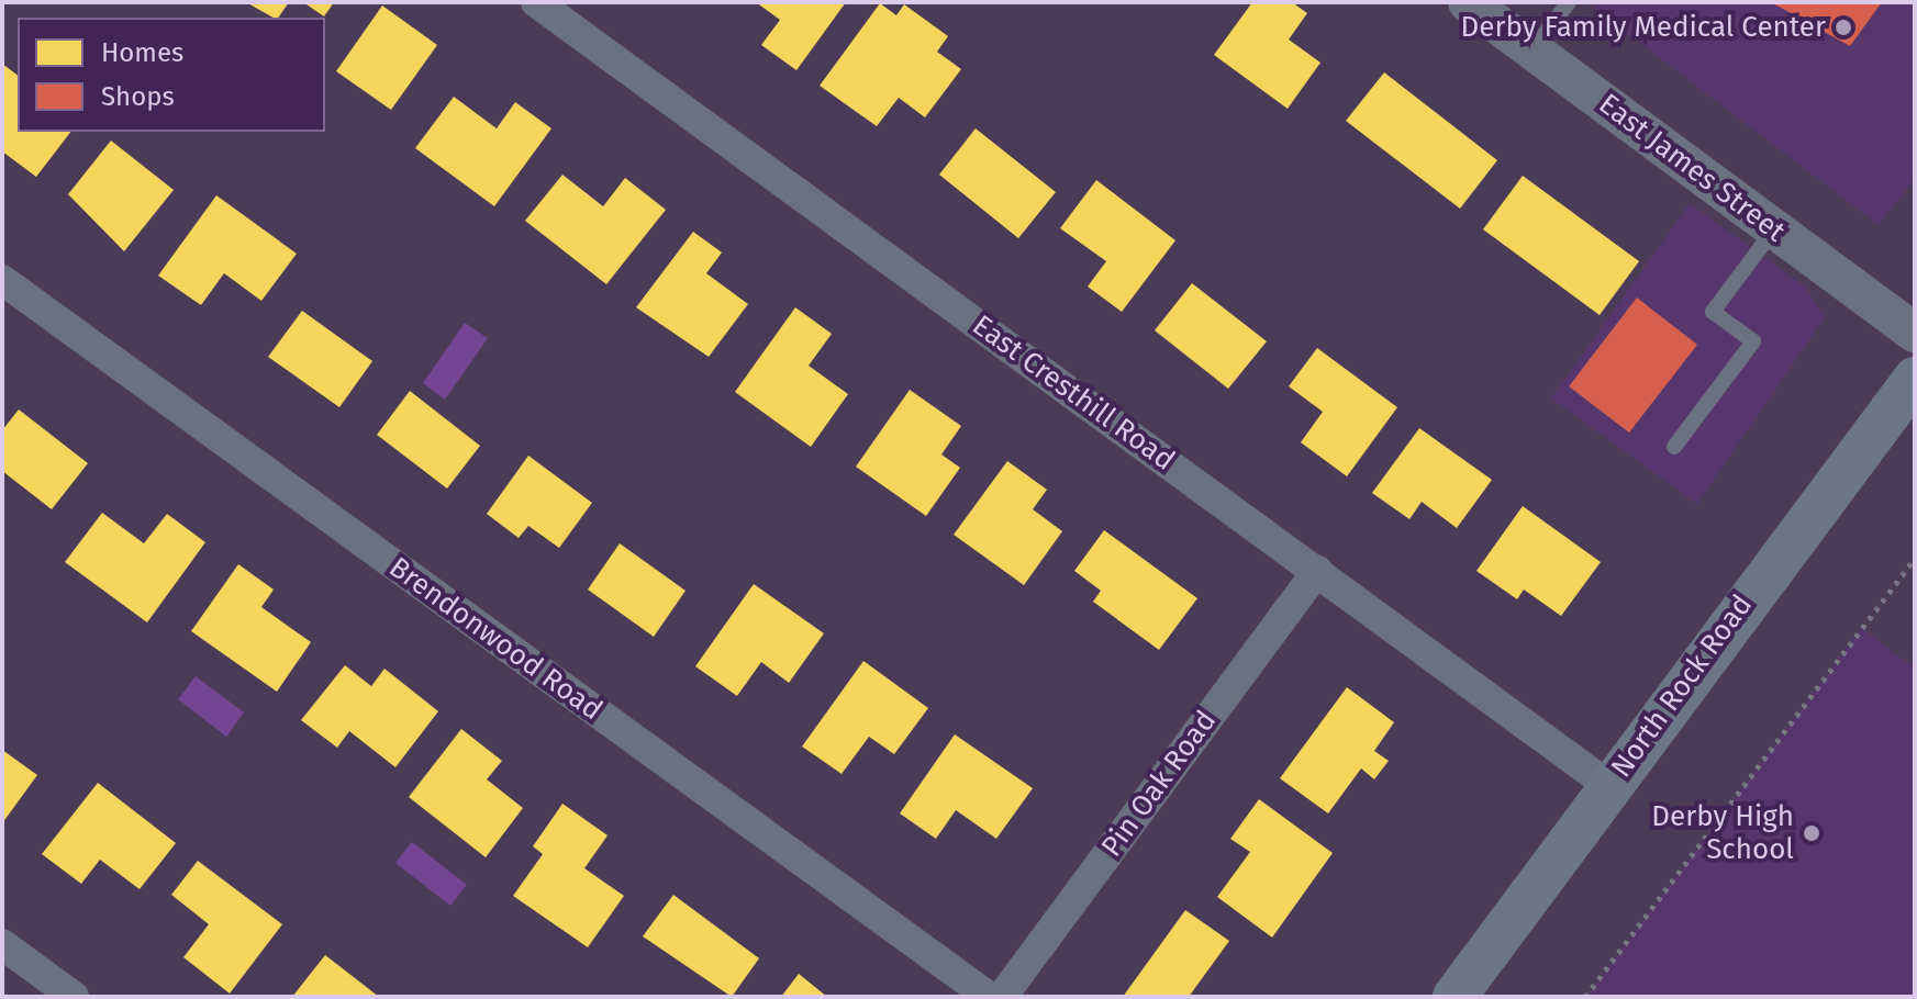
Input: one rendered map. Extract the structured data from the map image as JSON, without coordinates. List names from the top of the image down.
{
  "streets": {
    "main road": ["North Rock Road"],
    "street": [
      "East James Street",
      "East Cresthill Road",
      "Brendonwood Road",
      "Pin Oak Road"
    ]
  },
  "crossings": [
    ["East Cresthill Road", "North Rock Road"],
    ["East Cresthill Road", "Pin Oak Road"]
  ],
  "places": ["Derby Family Medical Center", "Derby High School"],
  "legend": ["Homes", "Shops"]
}
